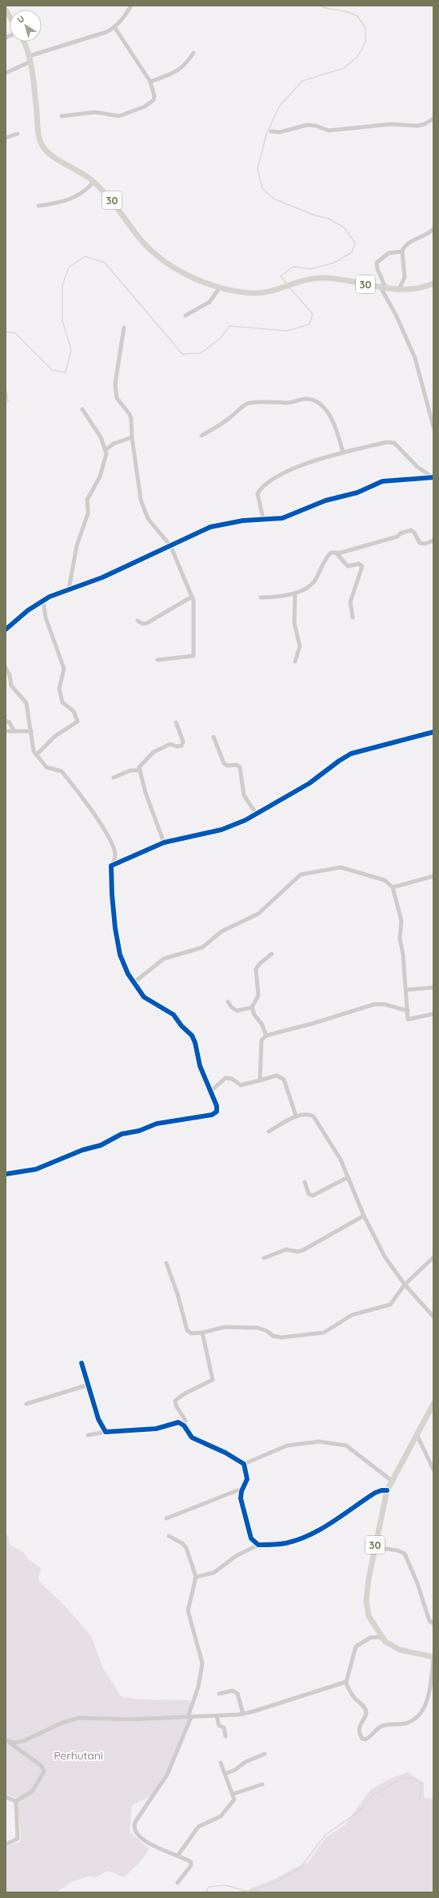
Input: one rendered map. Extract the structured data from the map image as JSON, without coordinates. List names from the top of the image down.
{
  "streets": {
    "highway": ["30"]
  },
  "parks": ["Perhutani"],
  "north": "top left"
}
